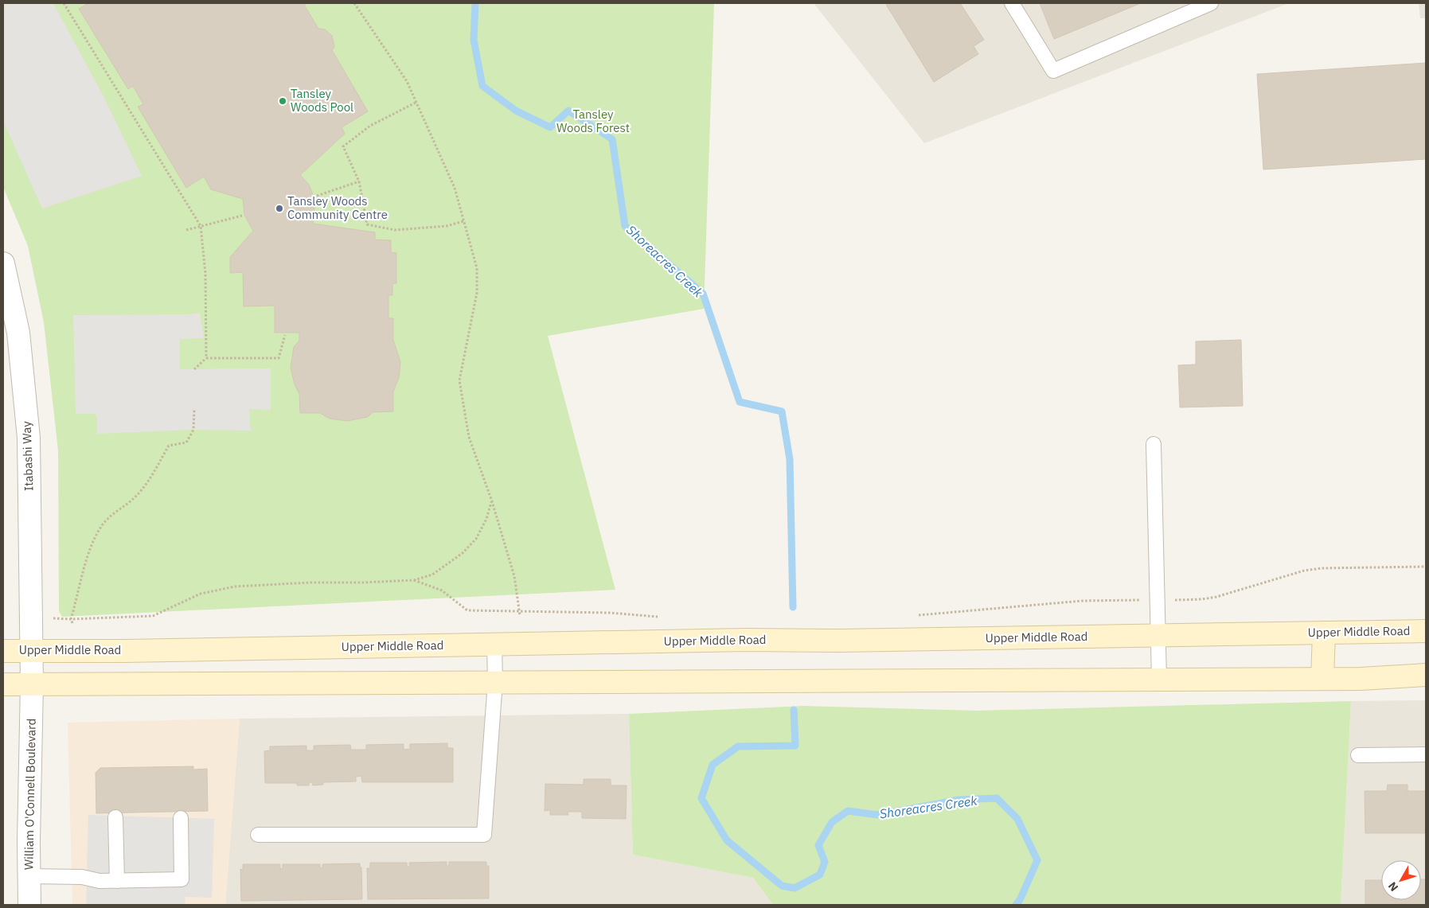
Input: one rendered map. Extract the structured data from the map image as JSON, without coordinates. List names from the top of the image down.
{
  "streets": {
    "main road": ["Upper Middle Road"],
    "street": ["Itabashi Way", "William O'Connell Boulevard"]
  },
  "crossings": [
    ["Itabashi Way", "Upper Middle Road"],
    ["Itabashi Way", "William O'Connell Boulevard"],
    ["Upper Middle Road", "William O'Connell Boulevard"]
  ],
  "water": ["Shoreacres Creek"],
  "parks": ["Tansley Woods Forest"],
  "places": ["Tansley Woods Pool", "Tansley Woods Community Centre"],
  "north": "bottom left"
}
